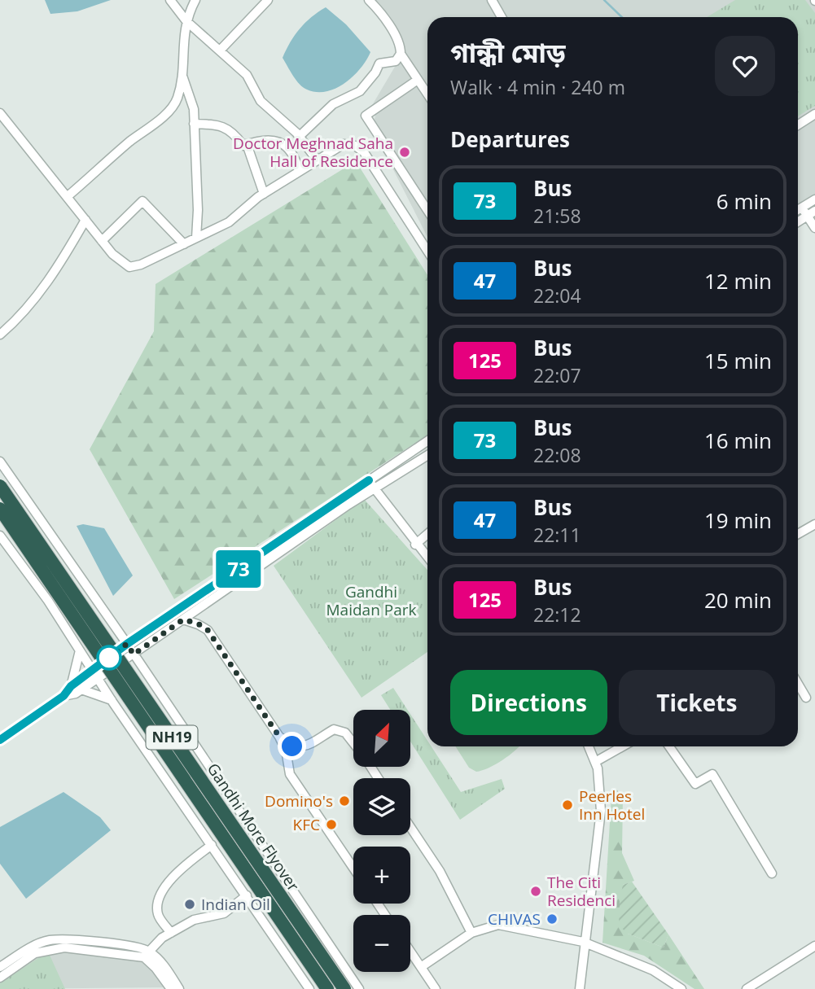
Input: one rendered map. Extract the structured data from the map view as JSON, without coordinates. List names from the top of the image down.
{
  "streets": {
    "highway": ["NH19", "Gandhi More Flyover"]
  },
  "parks": ["Gandhi Maidan Park"],
  "places": [
    "Doctor Meghnad Saha Hall of Residence",
    "Domino's",
    "Peerles Inn Hotel",
    "KFC",
    "The Citi Residenci",
    "Indian Oil",
    "CHIVAS"
  ],
  "lines": ["bus line 73"],
  "north": "top right",
  "page": {
    "on_map": "73",
    "heading": [
      ["গান্ধী মোড়", "Walk · 4 min · 240 m"],
      "Departures"
    ],
    "list": [
      {
        "mark": "73",
        "name": "Bus",
        "note": "21:58",
        "value": "6 min"
      },
      {
        "mark": "47",
        "name": "Bus",
        "note": "22:04",
        "value": "12 min"
      },
      {
        "mark": "125",
        "name": "Bus",
        "note": "22:07",
        "value": "15 min"
      },
      {
        "mark": "73",
        "name": "Bus",
        "note": "22:08",
        "value": "16 min"
      },
      {
        "mark": "47",
        "name": "Bus",
        "note": "22:11",
        "value": "19 min"
      },
      {
        "mark": "125",
        "name": "Bus",
        "note": "22:12",
        "value": "20 min"
      }
    ],
    "buttons": ["Directions", "Tickets"],
    "map_buttons": ["+", "−"]
  }
}
